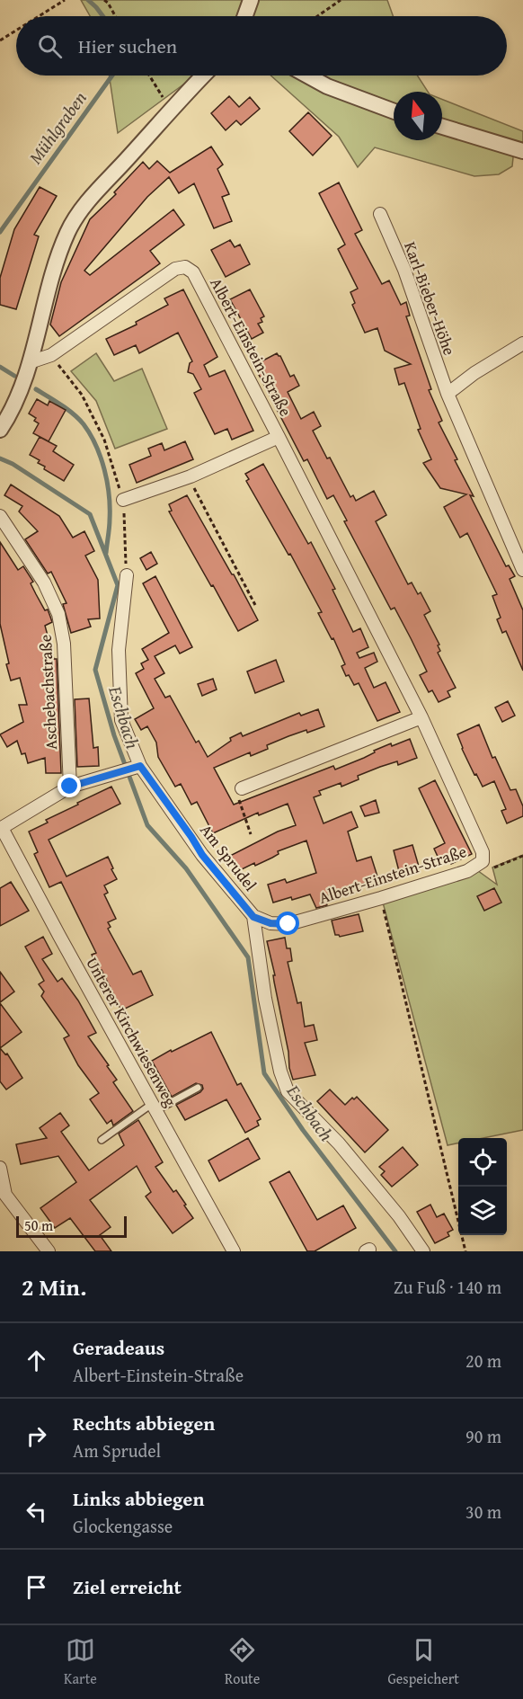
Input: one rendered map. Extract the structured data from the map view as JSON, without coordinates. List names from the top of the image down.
{
  "streets": {
    "street": [
      "Karl-Bieber-Höhe",
      "Albert-Einstein-Straße",
      "Aschebachstraße",
      "Am Sprudel",
      "Unterer Kirchwiesenweg"
    ]
  },
  "crossings": [
    ["Albert-Einstein-Straße", "Am Sprudel"]
  ],
  "water": ["Mühlgraben", "Eschbach"],
  "scale_bar": "50 m",
  "north": "top",
  "page": {
    "search": "Hier suchen",
    "scale": "50 m",
    "heading": ["2 Min.", "Zu Fuß · 140 m"],
    "list": [
      ["Geradeaus", "Albert-Einstein-Straße", "20 m"],
      ["Rechts abbiegen", "Am Sprudel", "90 m"],
      ["Links abbiegen", "Glockengasse", "30 m"],
      "Ziel erreicht"
    ],
    "nav": ["Karte", "Route", "Gespeichert"]
  }
}
